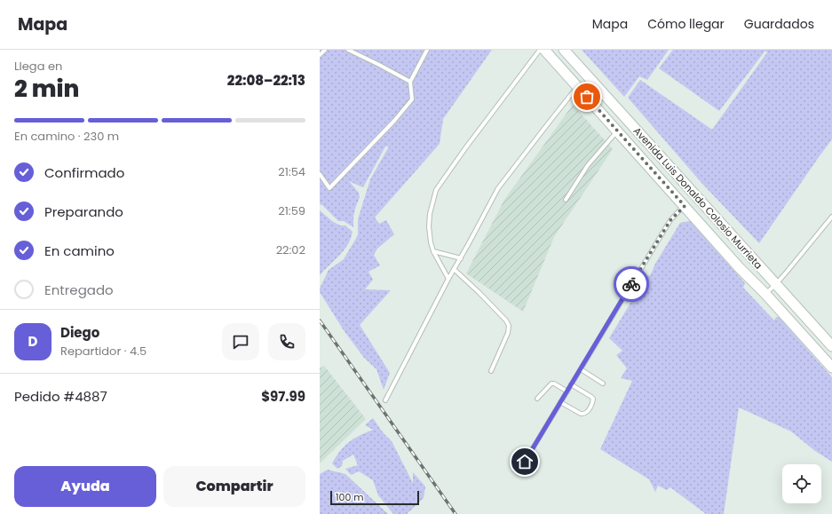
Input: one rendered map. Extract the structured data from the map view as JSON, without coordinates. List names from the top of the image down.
{
  "streets": {
    "main road": ["Avenida Luis Donaldo Colosio Murrieta"]
  },
  "scale_bar": "100 m",
  "page": {
    "header": "Mapa",
    "nav": ["Mapa", "Cómo llegar", "Guardados"],
    "heading": ["2 min", "Llega en", "22:08–22:13"],
    "panel": [
      "Diego",
      "Repartidor · 4.5",
      "Pedido #4887",
      "$97.99"
    ],
    "bar": "En camino · 230 m",
    "list": [
      ["Confirmado", "21:54"],
      ["Preparando", "21:59"],
      ["En camino", "22:02"],
      "Entregado"
    ],
    "round": "D",
    "buttons": ["Ayuda", "Compartir"],
    "scale": "100 m"
  }
}
